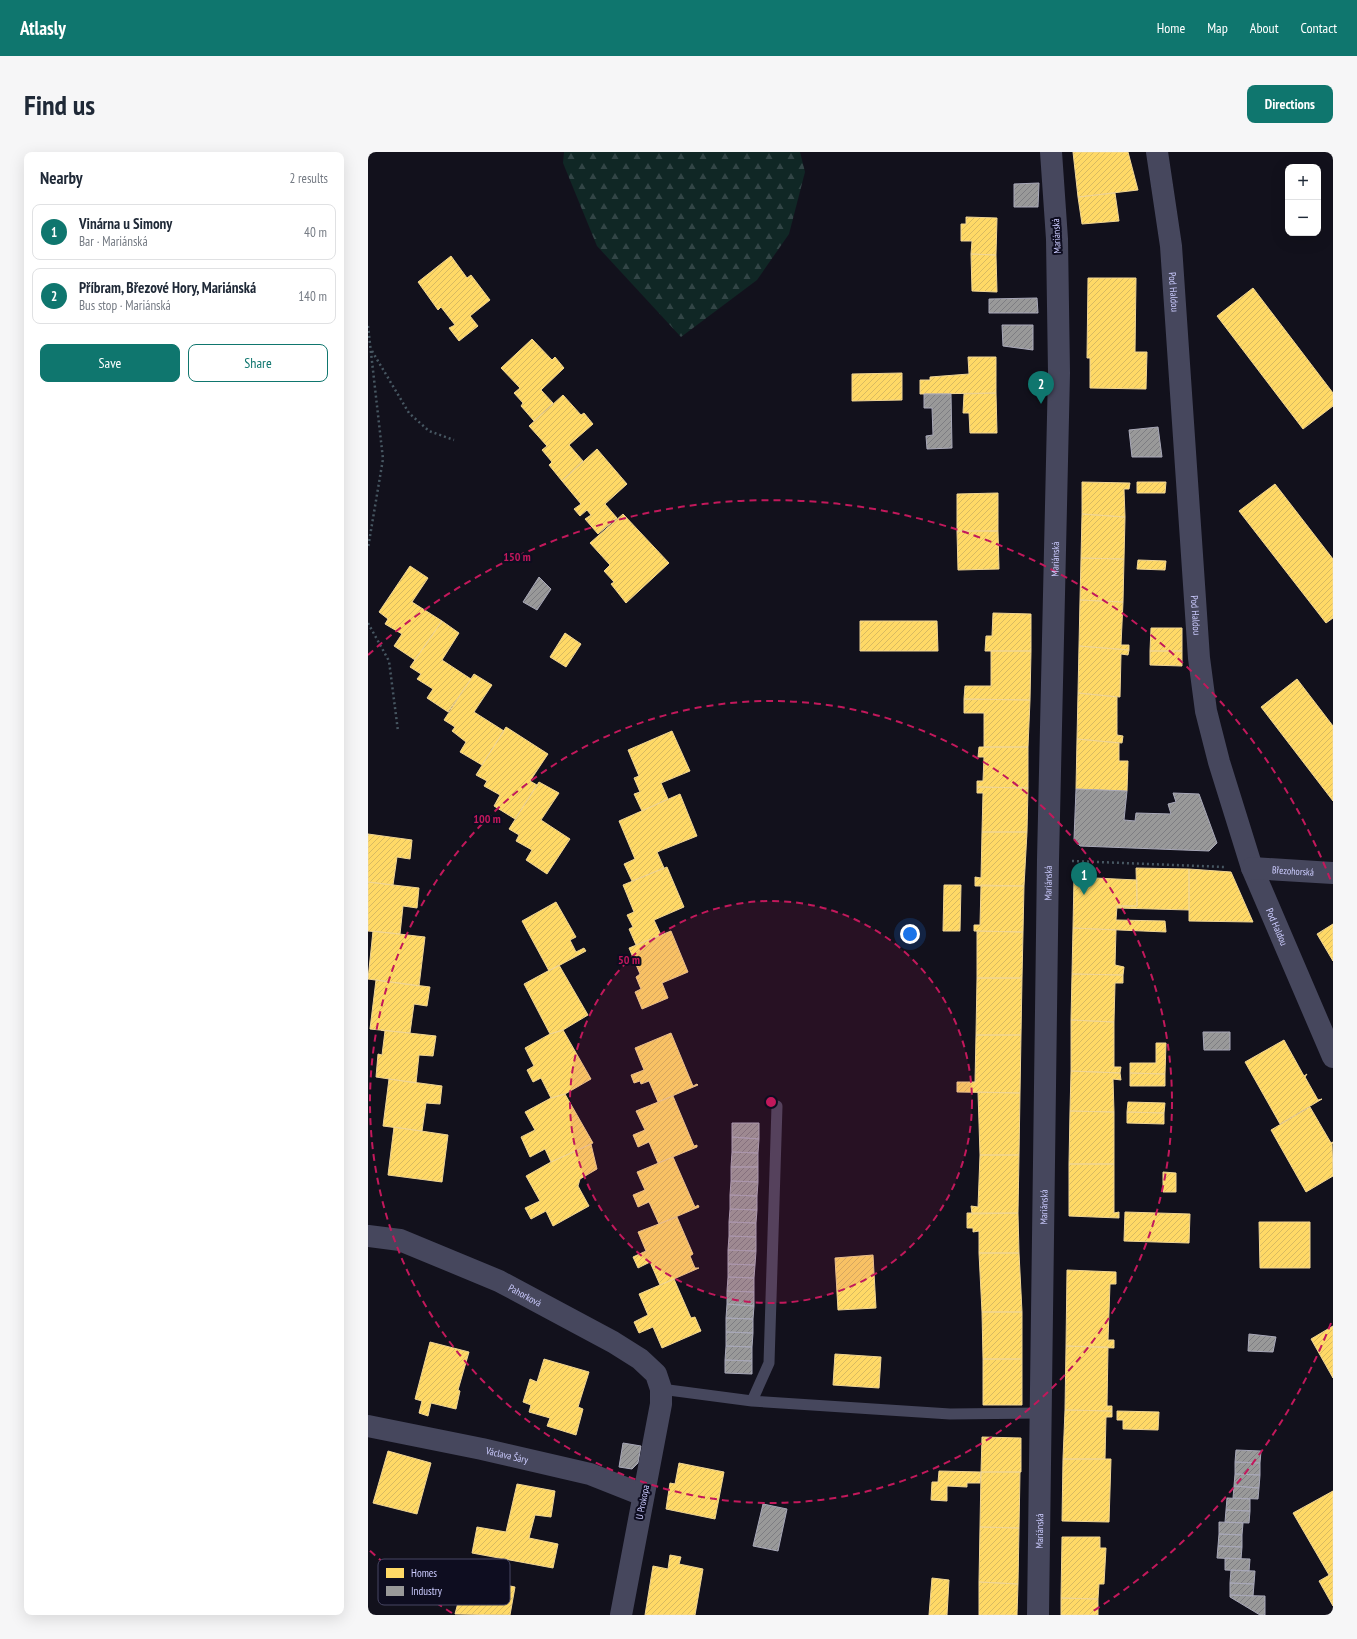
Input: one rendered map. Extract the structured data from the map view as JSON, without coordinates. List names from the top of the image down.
{
  "streets": {
    "street": [
      "Mariánská",
      "Pod Haldou",
      "Březohorská",
      "Pahorková",
      "Václava Šáry",
      "U Prokopa"
    ]
  },
  "crossings": [
    ["Pod Haldou", "Březohorská"],
    ["Pahorková", "U Prokopa"],
    ["Václava Šáry", "U Prokopa"]
  ],
  "legend": ["Homes", "Industry"],
  "page": {
    "header": "Atlasly",
    "nav": [
      "Home",
      "Map",
      "About",
      "Contact"
    ],
    "buttons": [
      "Directions",
      ["Save", "Share"]
    ],
    "title": "Find us",
    "heading": ["Nearby", "2 results"],
    "map_buttons": ["+", "−"],
    "list": [
      {
        "mark": "1",
        "name": "Vinárna u Simony",
        "note": "Bar · Mariánská",
        "value": "40 m"
      },
      {
        "mark": "2",
        "name": "Příbram, Březové Hory, Mariánská",
        "note": "Bus stop · Mariánská",
        "value": "140 m"
      }
    ],
    "pins": ["2", "1"]
  },
  "rings": ["150 m", "100 m", "50 m"]
}
